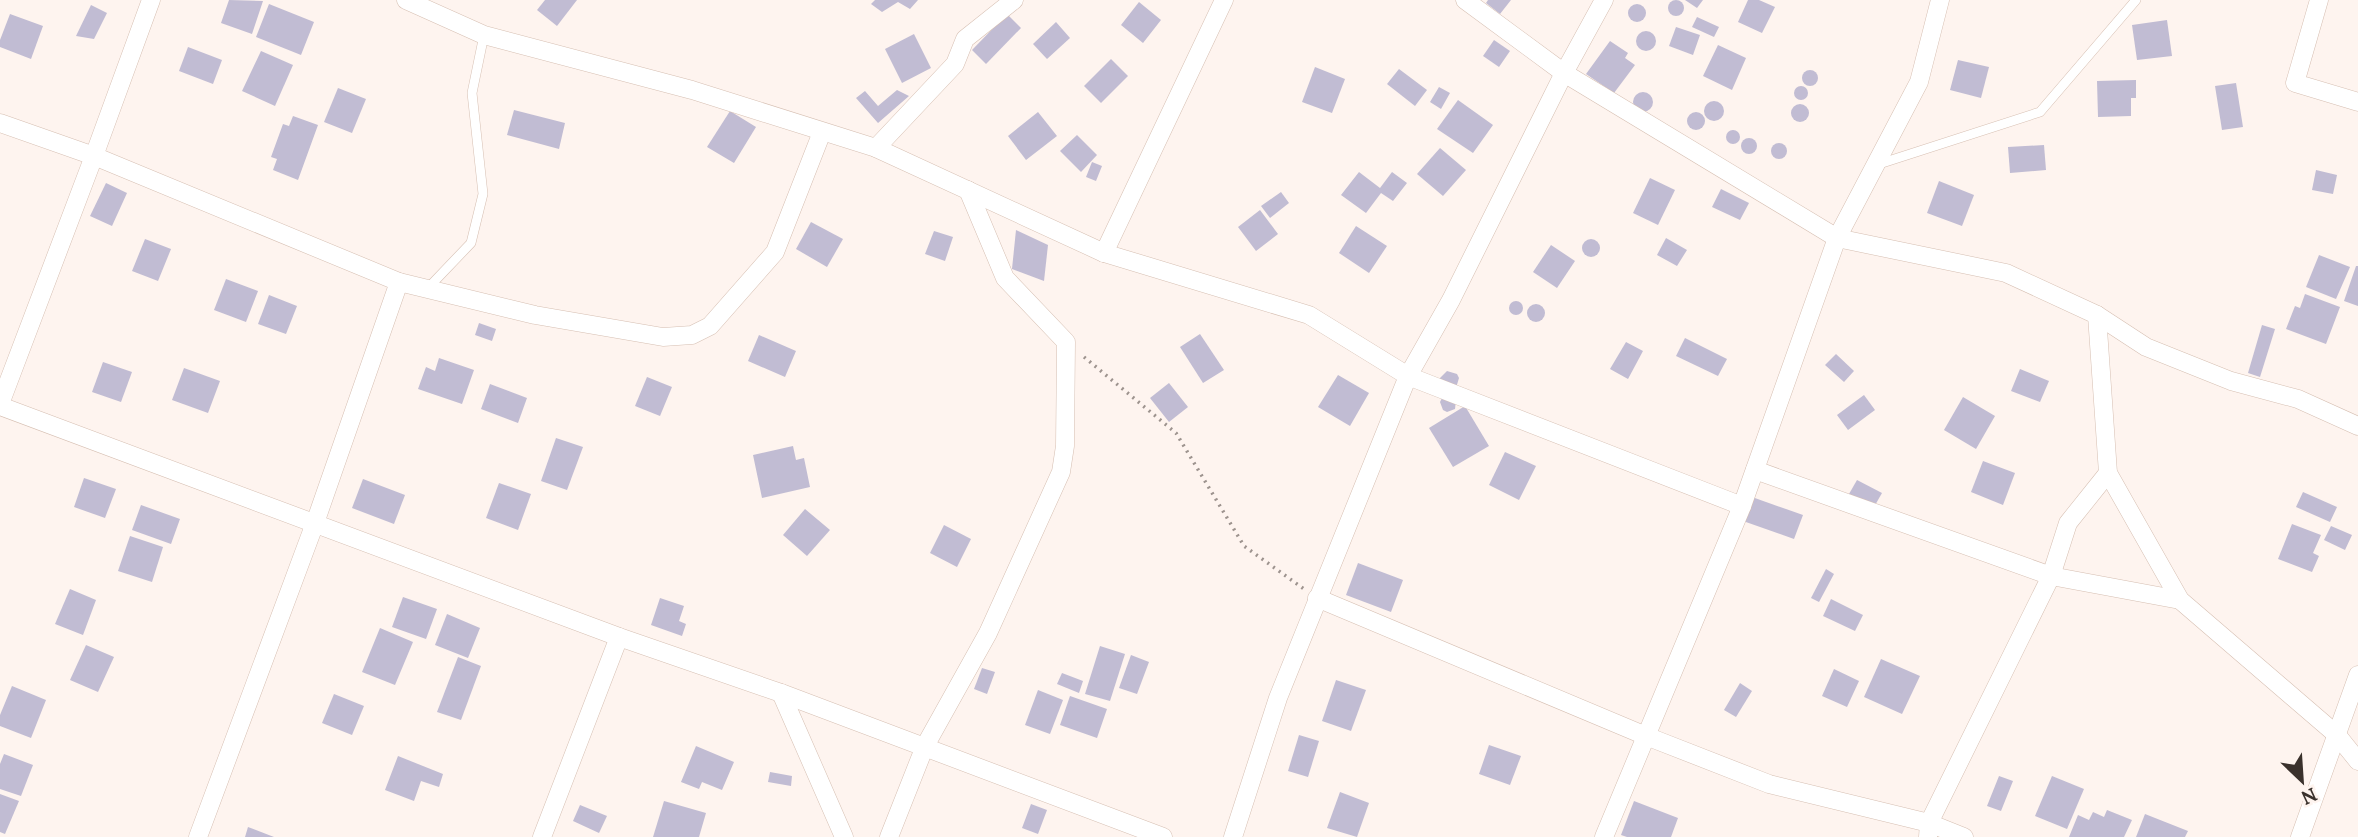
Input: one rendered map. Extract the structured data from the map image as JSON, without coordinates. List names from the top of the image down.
{
  "north": "bottom right"
}
